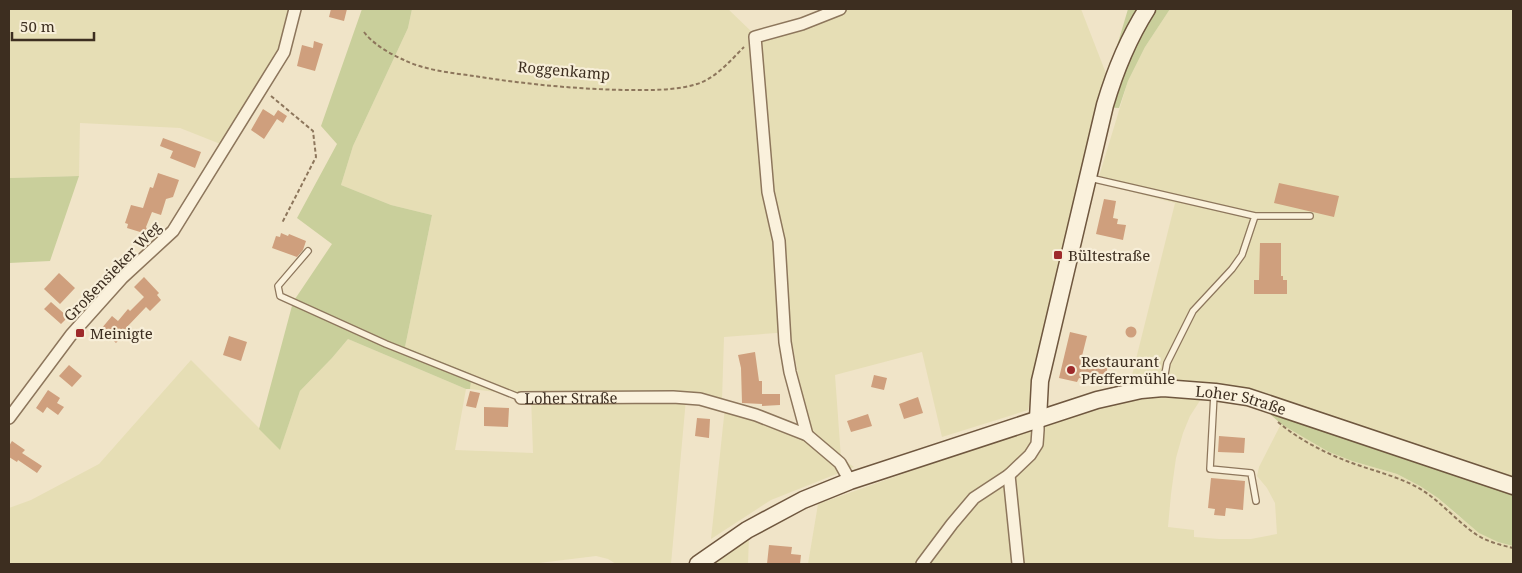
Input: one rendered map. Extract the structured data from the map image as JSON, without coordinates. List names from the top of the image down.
{
  "streets": {
    "street": ["Großensieker Weg", "Loher Straße"],
    "path": ["Roggenkamp"]
  },
  "places": {
    "transit": ["Bültestraße", "Meinigte"],
    "other": ["Restaurant Pfeffermühle"]
  },
  "scale_bar": "50 m"
}
